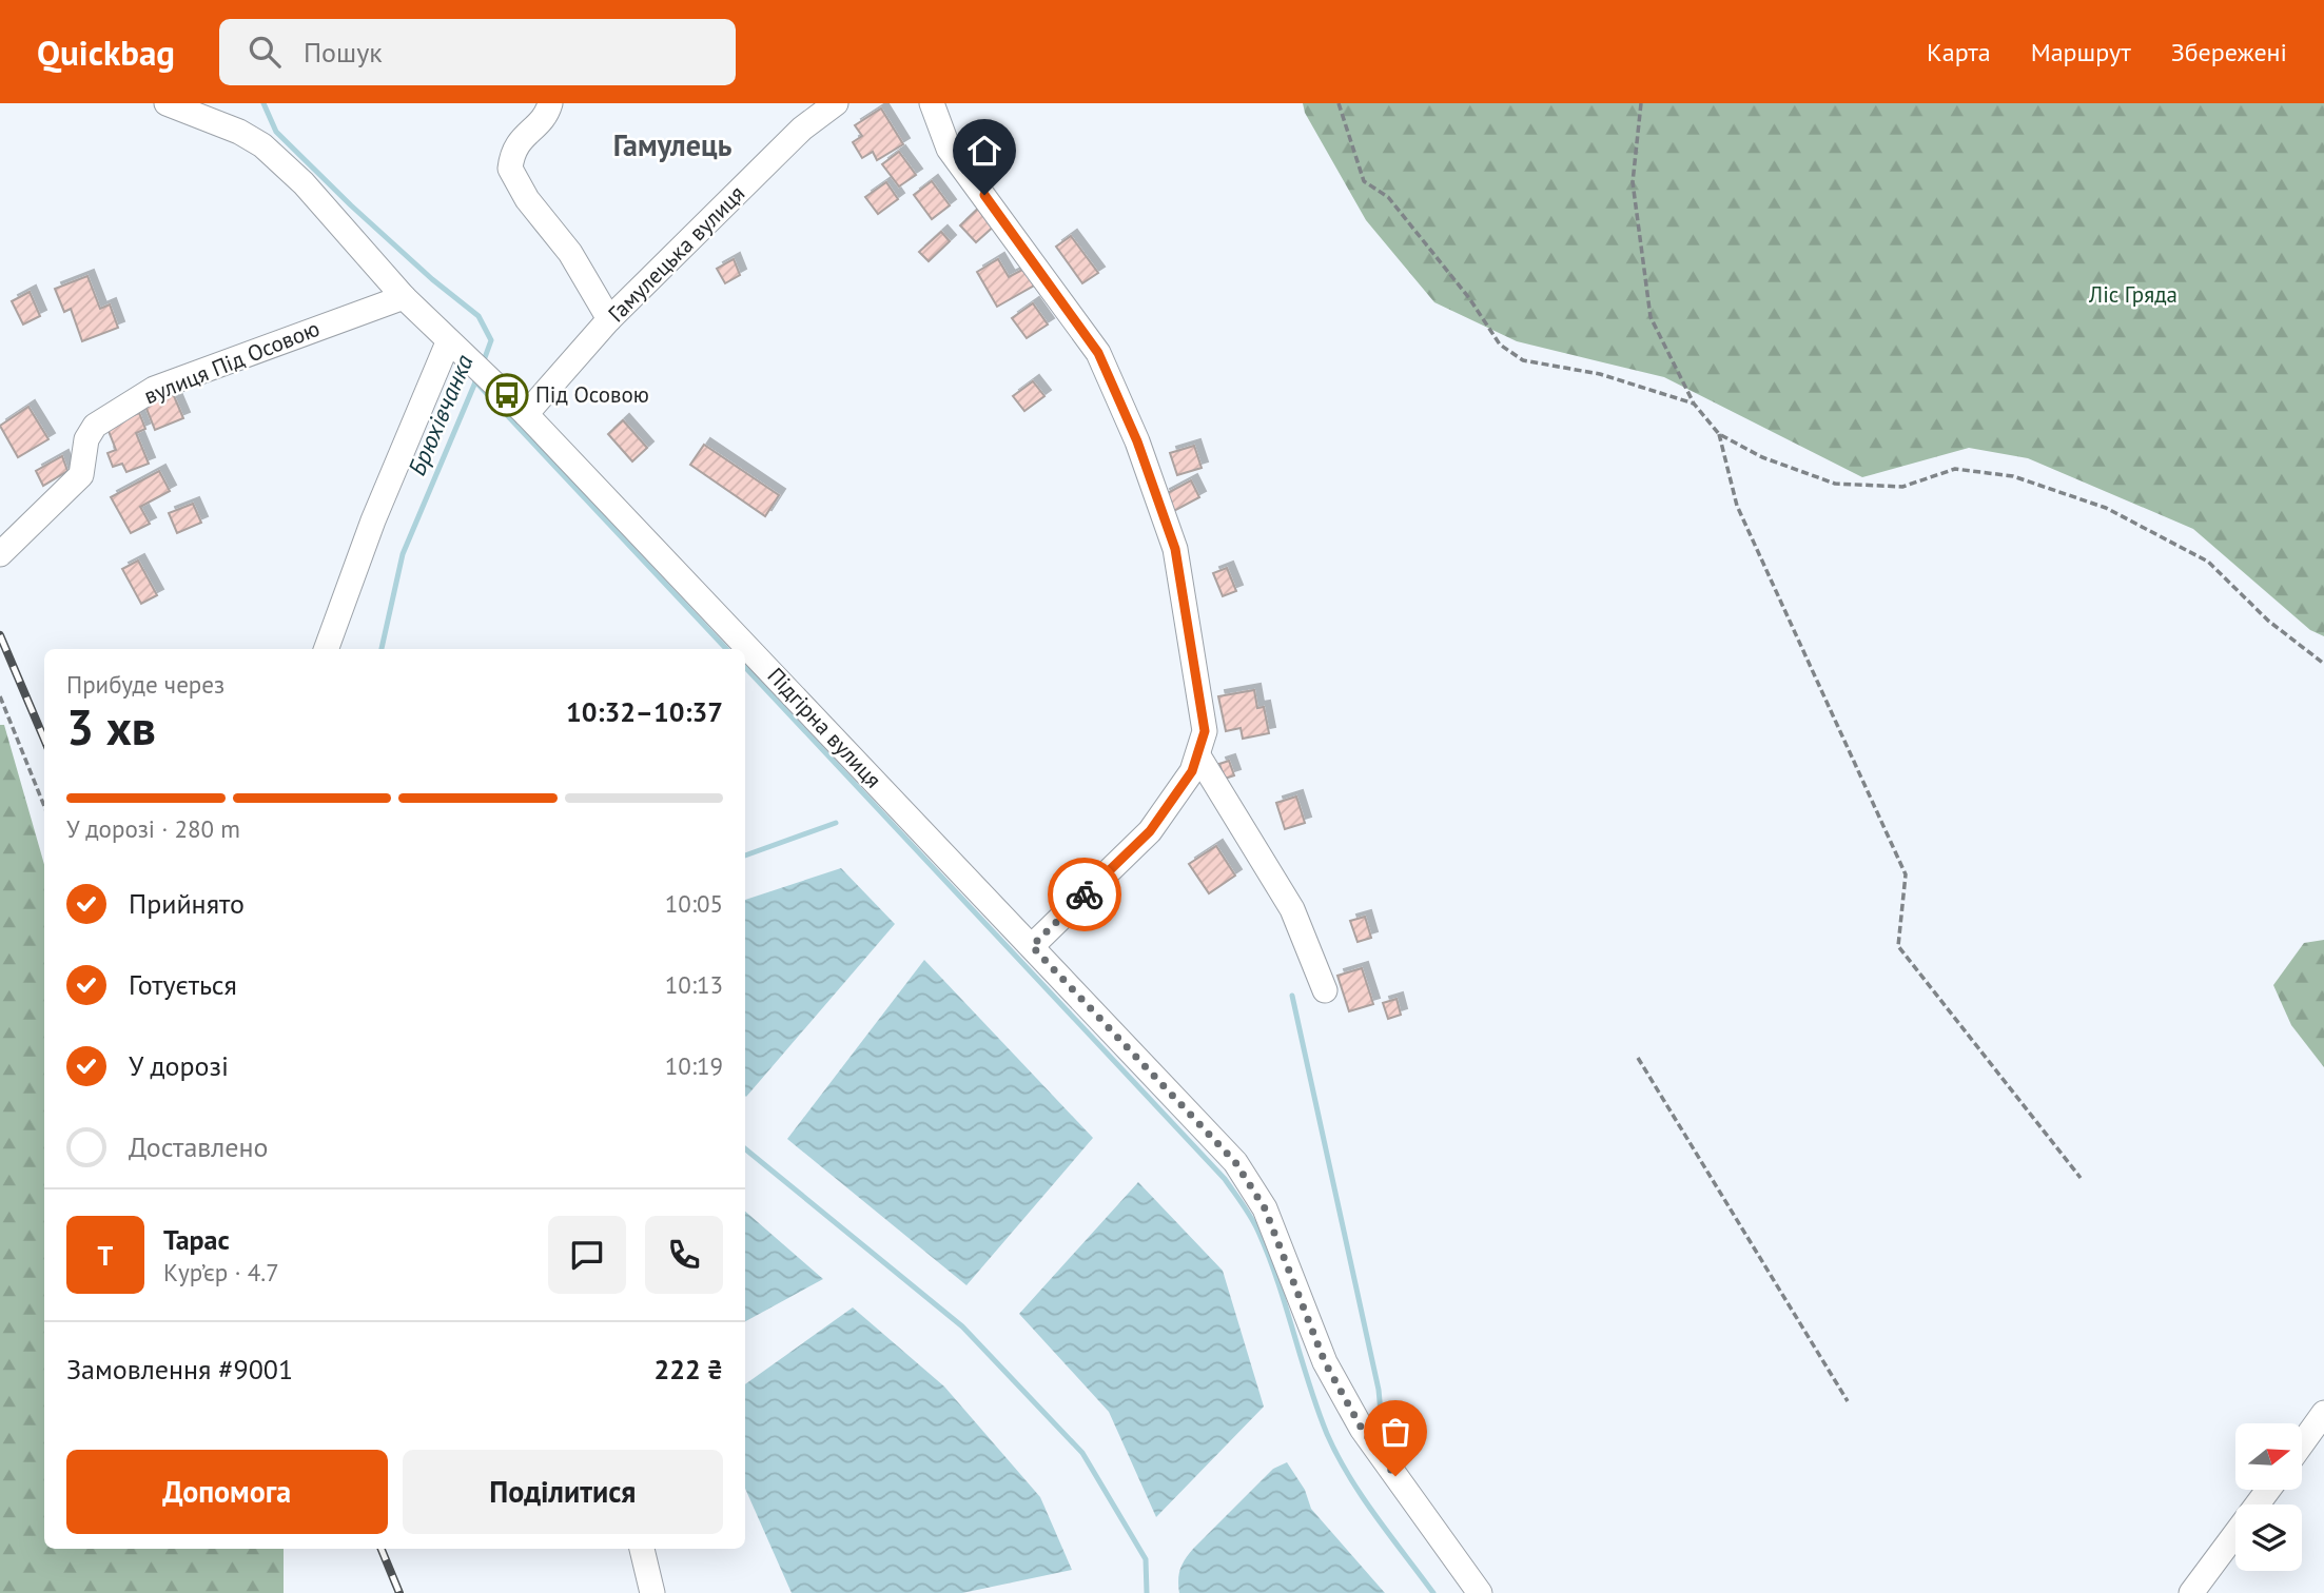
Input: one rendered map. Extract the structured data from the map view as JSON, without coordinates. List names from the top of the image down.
{
  "streets": {
    "street": ["Гамулецька вулиця", "вулиця Під Осовою", "Підгірна вулиця"]
  },
  "crossings": [
    ["Гамулецька вулиця", "Підгірна вулиця"]
  ],
  "districts": ["Гамулець"],
  "water": ["Брюхівчанка"],
  "parks": ["Ліс Гряда"],
  "places": {
    "bus stop": ["Під Осовою"]
  },
  "north": "right",
  "page": {
    "header": "Quickbag",
    "search": "Пошук",
    "nav": ["Карта", "Маршрут", "Збережені"],
    "heading": ["3 хв", "Прибуде через", "10:32–10:37"],
    "panel": [
      "Тарас",
      "Кур’єр · 4.7",
      "Замовлення #9001",
      "222 ₴"
    ],
    "bar": "У дорозі · 280 m",
    "list": [
      ["Прийнято", "10:05"],
      ["Готується", "10:13"],
      ["У дорозі", "10:19"],
      "Доставлено"
    ],
    "round": "Т",
    "buttons": ["Допомога", "Поділитися"]
  }
}
